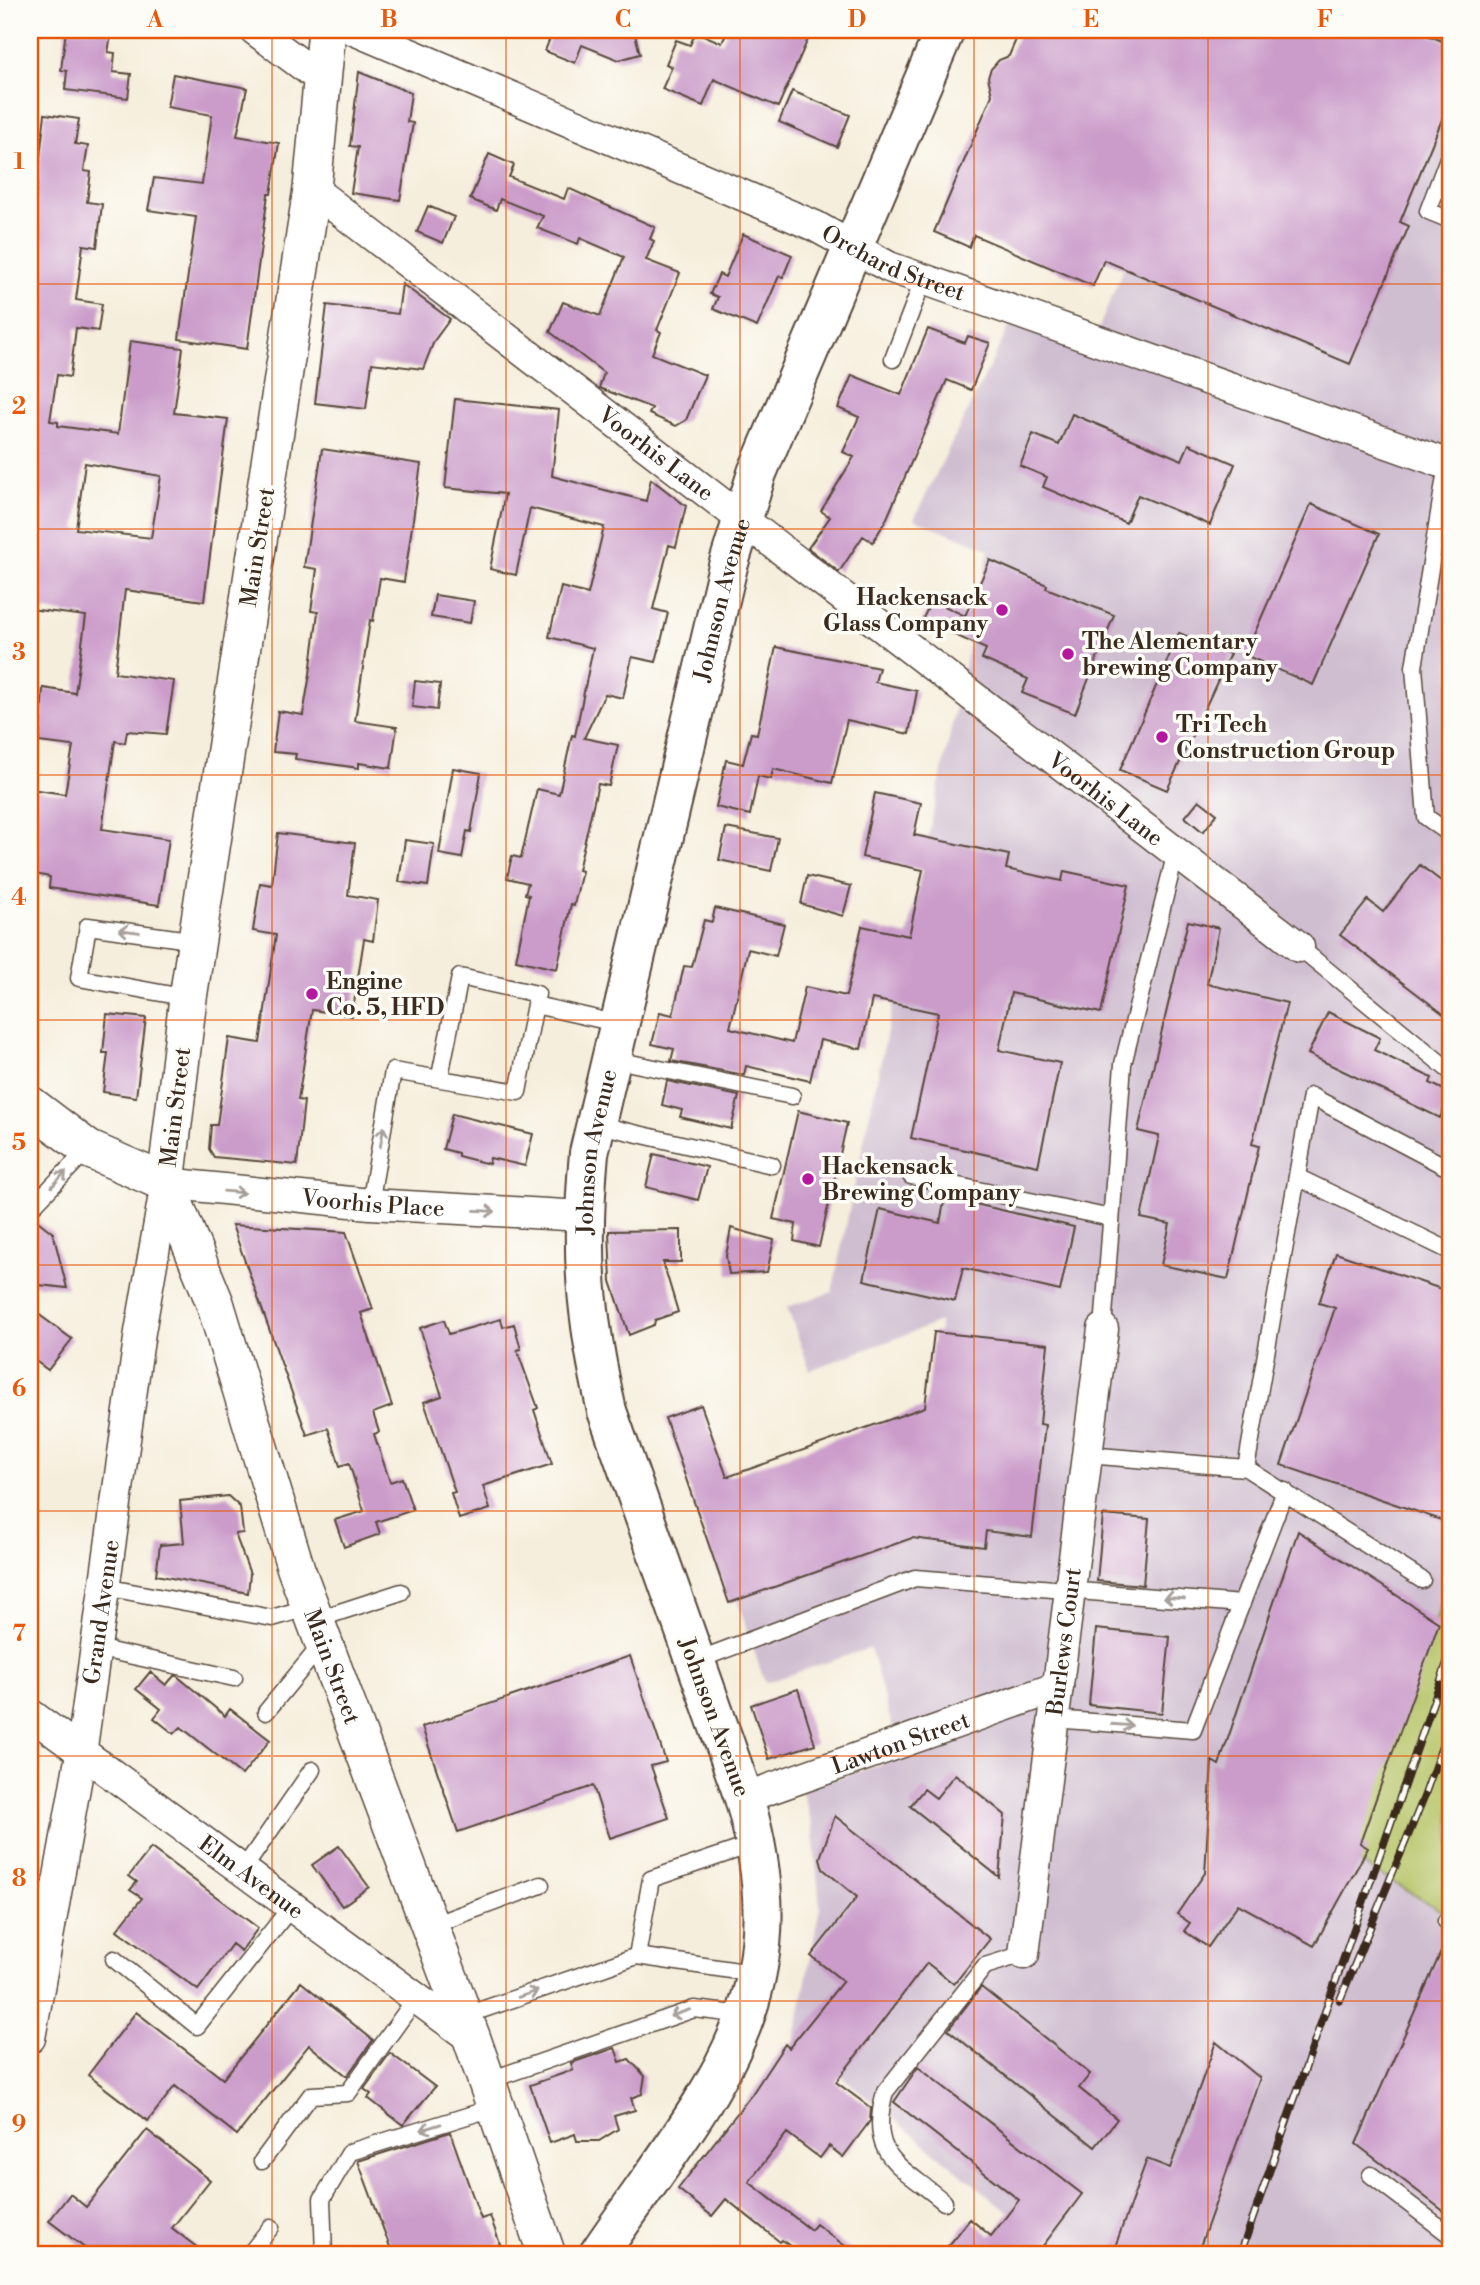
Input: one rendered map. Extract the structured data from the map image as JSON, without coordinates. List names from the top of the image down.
{
  "streets": {
    "main road": ["Johnson Avenue"],
    "street": [
      "Orchard Street",
      "Voorhis Lane",
      "Main Street",
      "Voorhis Place",
      "Grand Avenue",
      "Burlews Court",
      "Lawton Street",
      "Elm Avenue"
    ]
  },
  "crossings": [
    ["Orchard Street", "Johnson Avenue"],
    ["Voorhis Lane", "Main Street"],
    ["Voorhis Lane", "Johnson Avenue"],
    ["Main Street", "Voorhis Place"],
    ["Main Street", "Grand Avenue"],
    ["Main Street", "Elm Avenue"],
    ["Johnson Avenue", "Voorhis Place"],
    ["Johnson Avenue", "Lawton Street"],
    ["Voorhis Place", "Grand Avenue"],
    ["Grand Avenue", "Elm Avenue"],
    ["Burlews Court", "Lawton Street"]
  ],
  "one_way": ["Voorhis Place"],
  "places": [
    "Hackensack Glass Company",
    "The Alementary brewing Company",
    "Tri Tech Construction Group",
    "Engine Co. 5, HFD",
    "Hackensack Brewing Company"
  ],
  "grid": {
    "columns": [
      "A",
      "B",
      "C",
      "D",
      "E",
      "F"
    ],
    "rows": [
      "1",
      "2",
      "3",
      "4",
      "5",
      "6",
      "7",
      "8",
      "9"
    ]
  }
}
